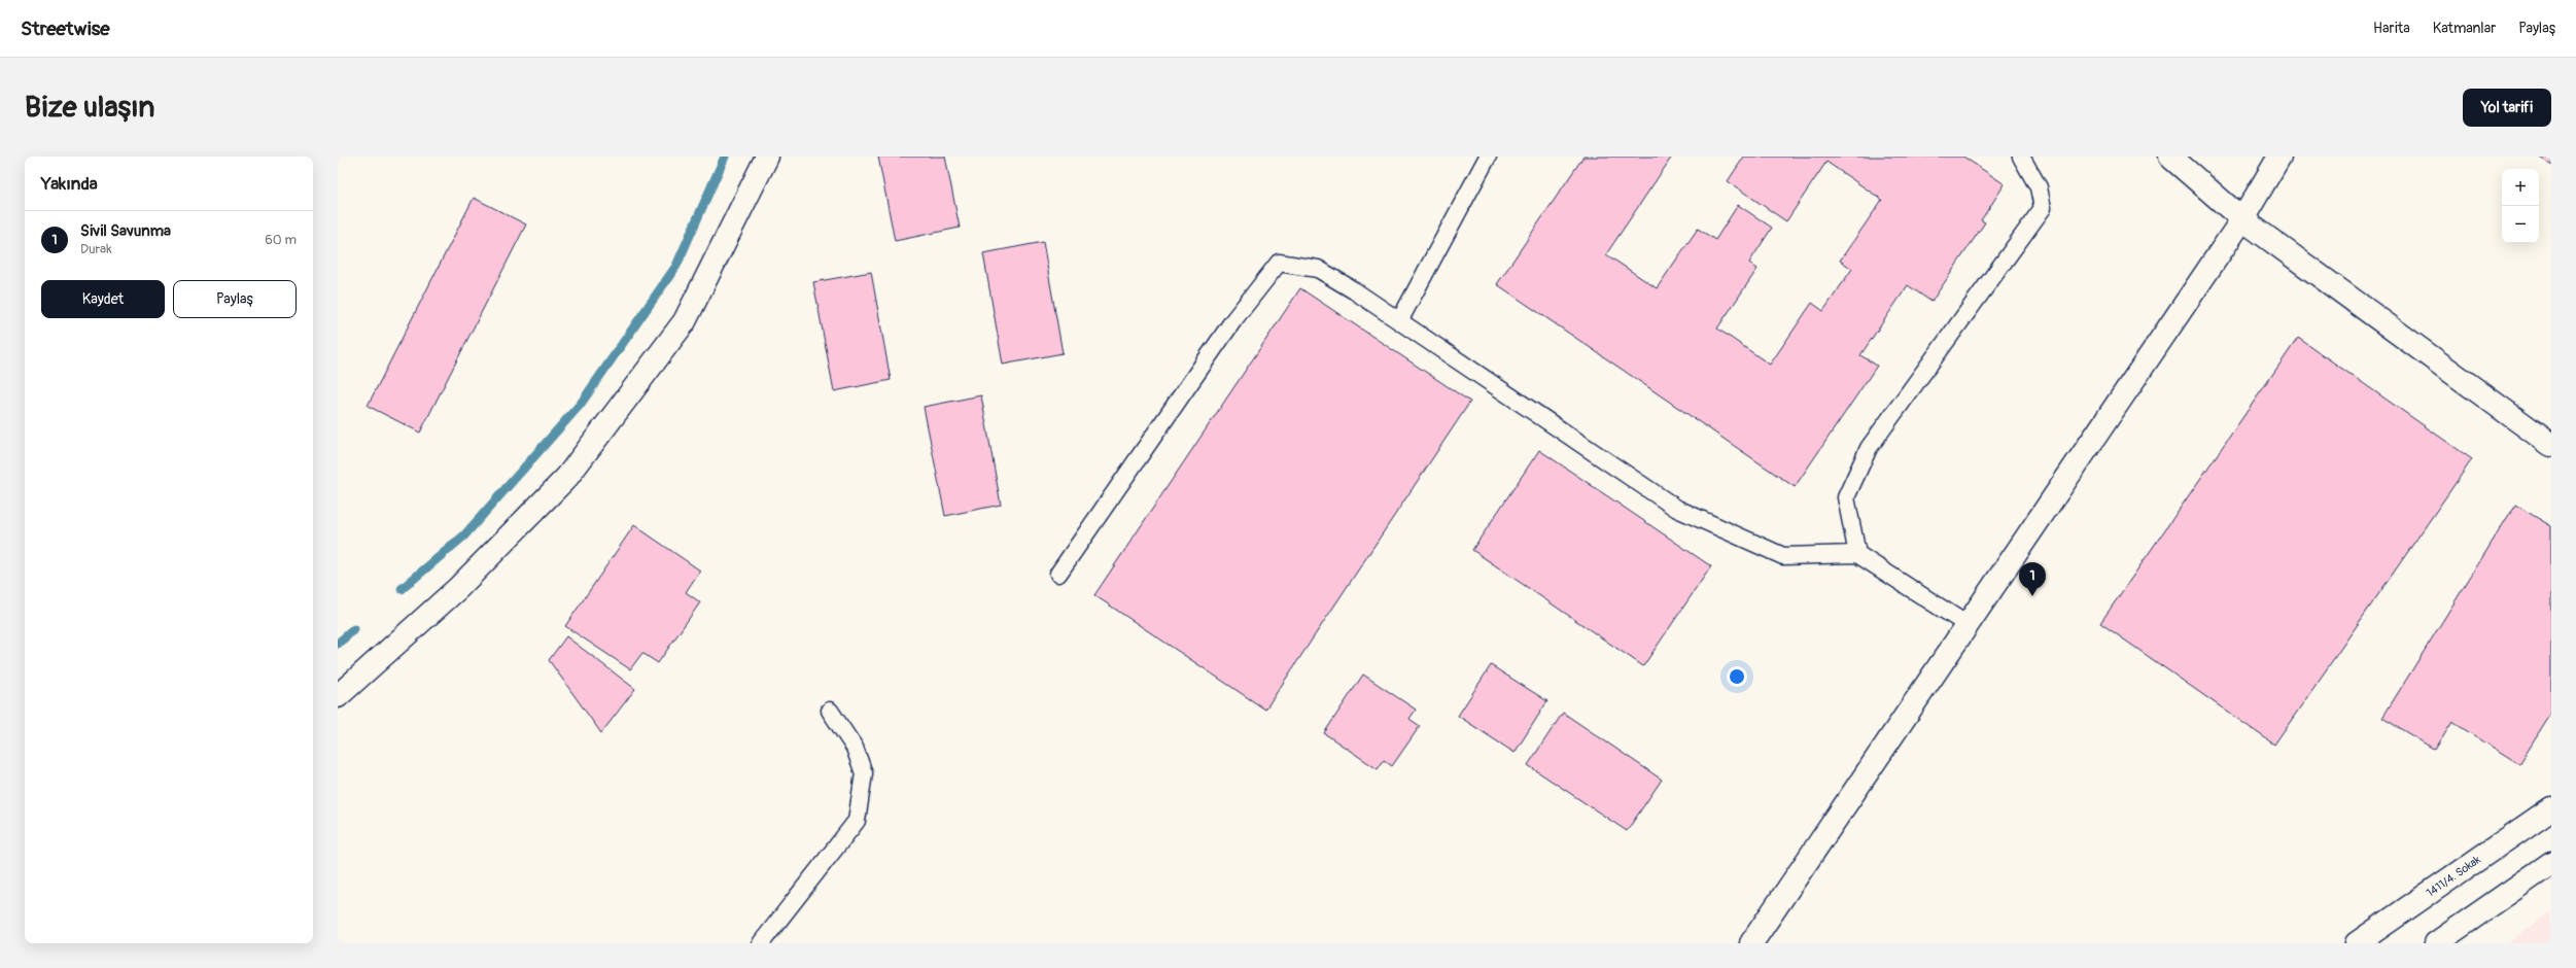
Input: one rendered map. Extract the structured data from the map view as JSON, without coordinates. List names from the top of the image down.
{
  "streets": {
    "street": ["1411/4. Sokak"]
  },
  "page": {
    "header": "Streetwise",
    "nav": ["Harita", "Katmanlar", "Paylaş"],
    "buttons": [
      "Yol tarifi",
      ["Kaydet", "Paylaş"]
    ],
    "title": "Bize ulaşın",
    "heading": "Yakında",
    "map_buttons": ["+", "−"],
    "list": [
      {
        "mark": "1",
        "name": "Sivil Savunma",
        "note": "Durak",
        "value": "60 m"
      }
    ],
    "pins": "1"
  }
}
